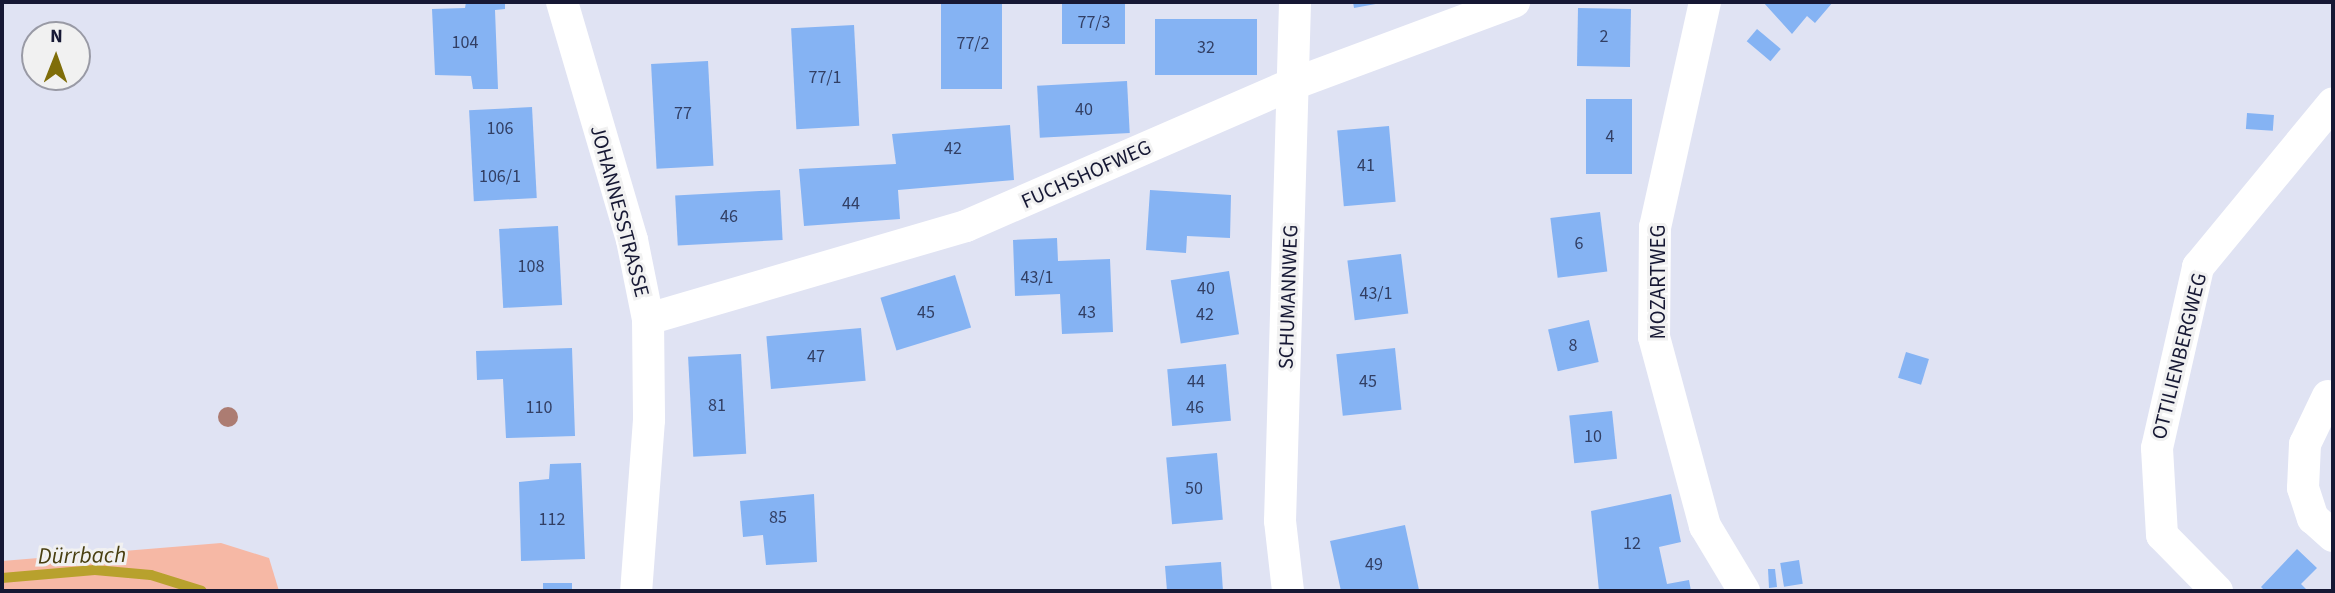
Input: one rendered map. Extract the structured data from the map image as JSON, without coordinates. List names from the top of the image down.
{
  "streets": {
    "street": [
      "FUCHSHOFWEG",
      "JOHANNESSTRASSE",
      "MOZARTWEG",
      "SCHUMANNWEG",
      "OTTILIENBERGWEG"
    ]
  },
  "crossings": [
    ["FUCHSHOFWEG", "JOHANNESSTRASSE"],
    ["FUCHSHOFWEG", "SCHUMANNWEG"]
  ],
  "water": ["Dürrbach"],
  "house_numbers": [
    "77/3",
    "2",
    "104",
    "77/2",
    "32",
    "77/1",
    "40",
    "77",
    "106",
    "4",
    "42",
    "41",
    "106/1",
    "44",
    "46",
    "6",
    "108",
    "43/1",
    "40",
    "43/1",
    "45",
    "43",
    "42",
    "8",
    "47",
    "44",
    "45",
    "81",
    "110",
    "46",
    "10",
    "50",
    "85",
    "112",
    "12",
    "49"
  ],
  "north": "top"
}
